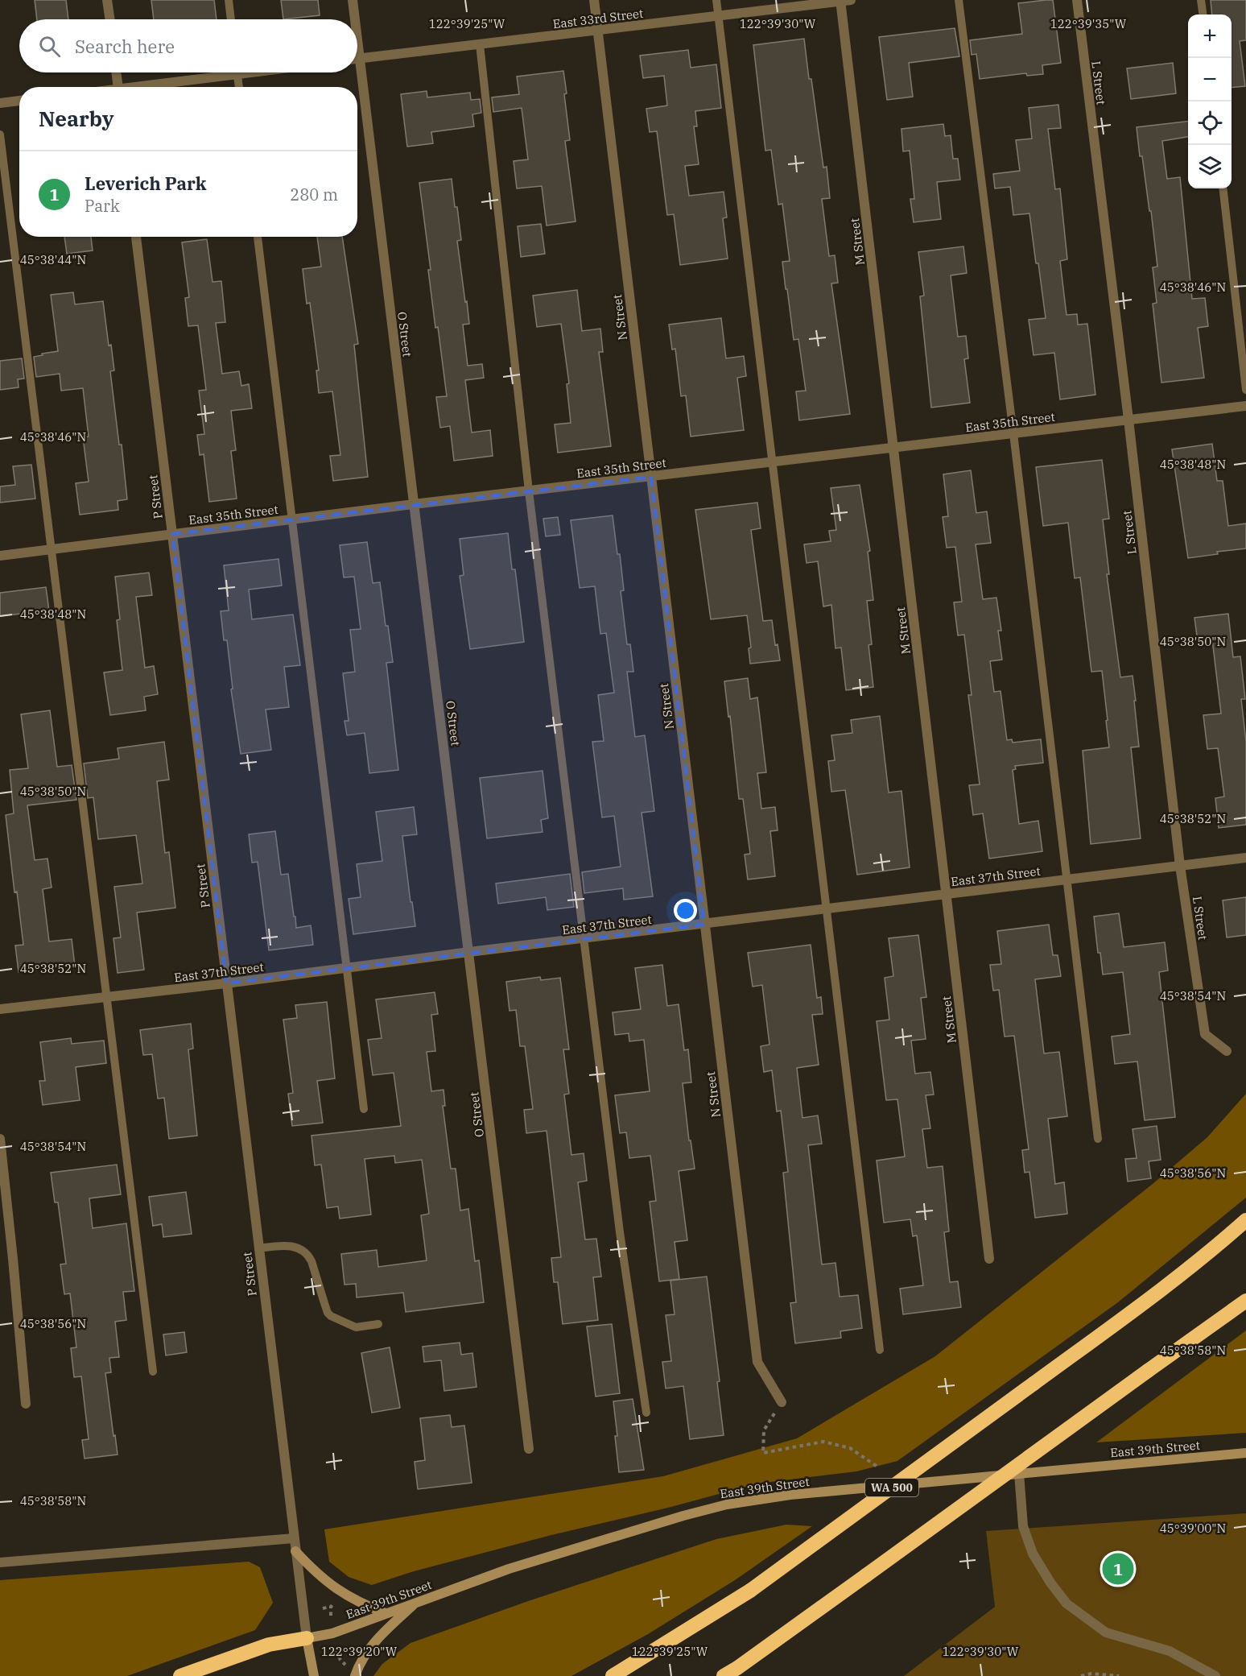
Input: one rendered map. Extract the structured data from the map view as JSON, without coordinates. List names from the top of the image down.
{
  "streets": {
    "highway": ["WA 500"],
    "main road": ["East 39th Street"],
    "street": [
      "East 33rd Street",
      "L Street",
      "M Street",
      "N Street",
      "O Street",
      "East 35th Street",
      "P Street",
      "East 37th Street"
    ]
  },
  "crossings": [
    ["East 33rd Street", "M Street"],
    ["East 33rd Street", "N Street"],
    ["L Street", "East 35th Street"],
    ["L Street", "East 37th Street"],
    ["M Street", "East 35th Street"],
    ["M Street", "East 37th Street"],
    ["N Street", "East 35th Street"],
    ["N Street", "East 37th Street"],
    ["O Street", "East 35th Street"],
    ["O Street", "East 37th Street"],
    ["East 35th Street", "P Street"],
    ["P Street", "East 37th Street"],
    ["P Street", "East 39th Street"]
  ],
  "page": {
    "map_buttons": ["+", "−"],
    "search": "Search here",
    "heading": "Nearby",
    "list": [
      {
        "mark": "1",
        "name": "Leverich Park",
        "note": "Park",
        "value": "280 m"
      }
    ],
    "pins": "1"
  },
  "coordinates": [
    "122°39'25\"W",
    "122°39'30\"W",
    "122°39'35\"W",
    "45°38'44\"N",
    "45°38'46\"N",
    "45°38'48\"N",
    "45°38'50\"N",
    "45°38'52\"N",
    "45°38'54\"N",
    "45°38'56\"N",
    "45°38'58\"N",
    "45°39'00\"N",
    "122°39'20\"W"
  ]
}
